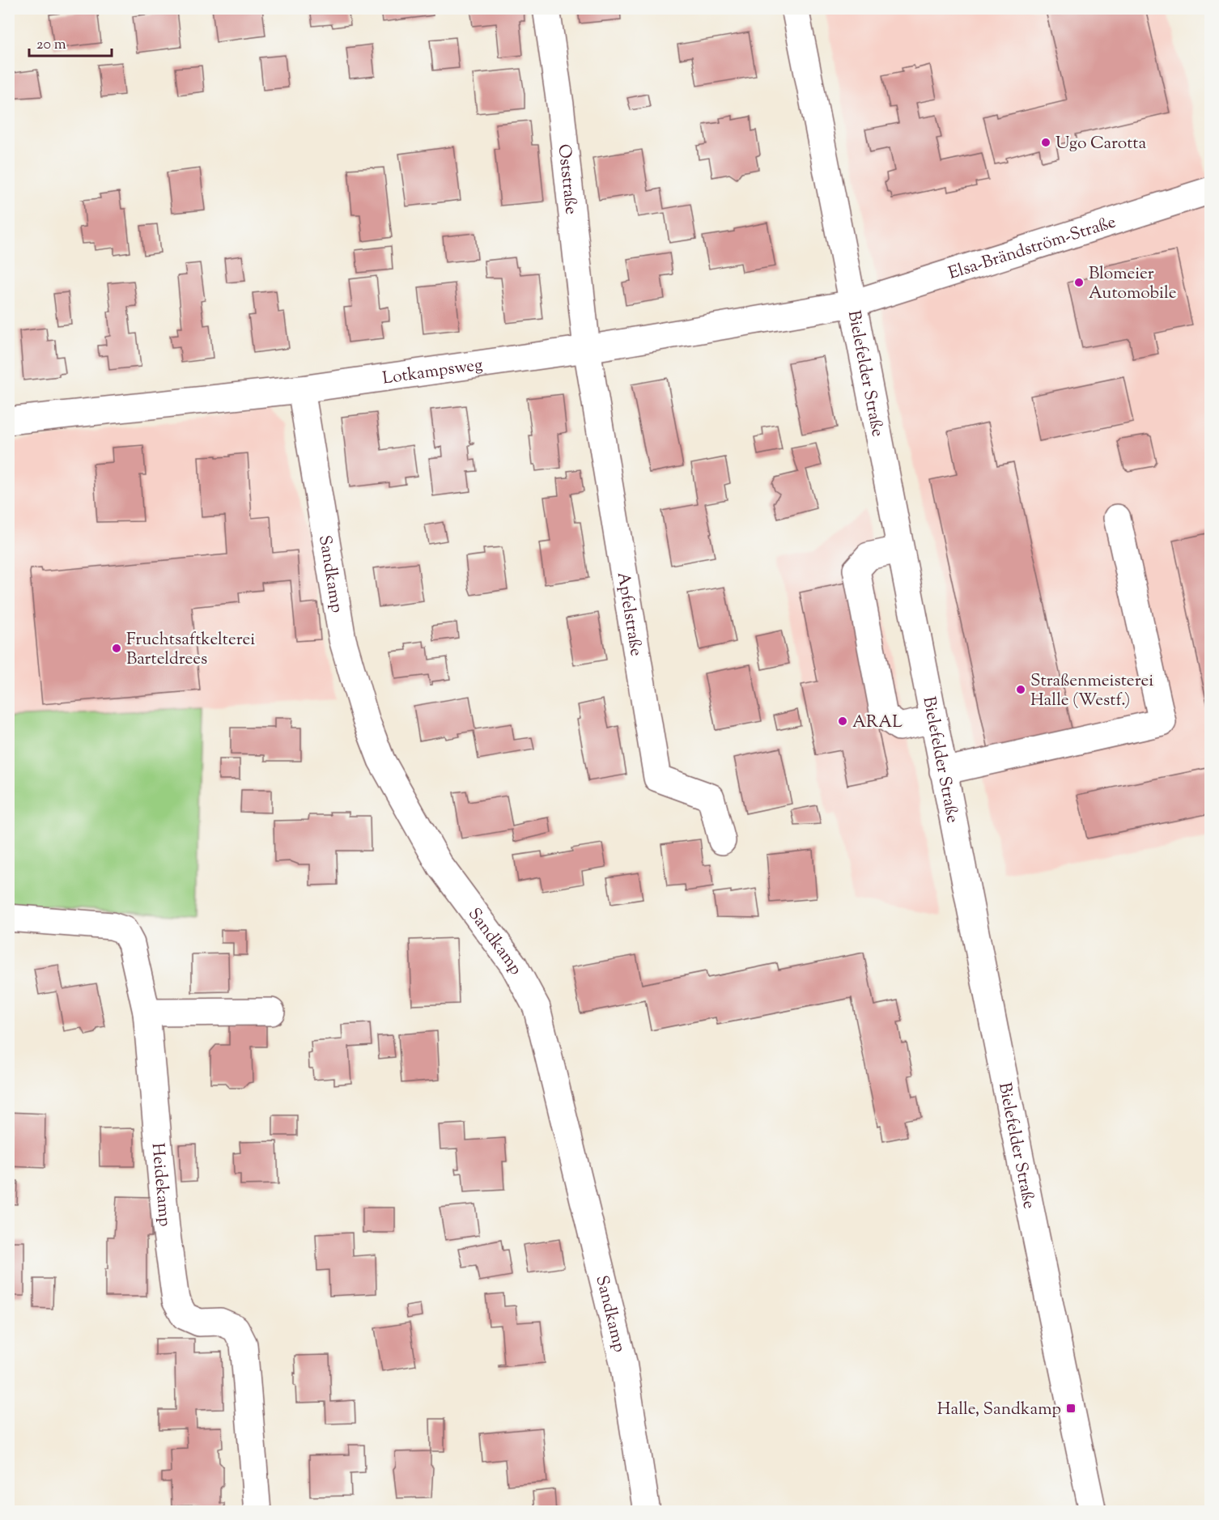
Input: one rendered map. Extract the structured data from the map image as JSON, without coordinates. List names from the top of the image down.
{
  "streets": {
    "street": [
      "Oststraße",
      "Elsa-Brändström-Straße",
      "Lotkampsweg",
      "Bielefelder Straße",
      "Sandkamp",
      "Apfelstraße",
      "Heidekamp"
    ]
  },
  "crossings": [
    ["Oststraße", "Lotkampsweg"],
    ["Oststraße", "Apfelstraße"],
    ["Elsa-Brändström-Straße", "Lotkampsweg"],
    ["Elsa-Brändström-Straße", "Bielefelder Straße"],
    ["Lotkampsweg", "Bielefelder Straße"],
    ["Lotkampsweg", "Sandkamp"],
    ["Lotkampsweg", "Apfelstraße"]
  ],
  "places": {
    "other": [
      "Ugo Carotta",
      "Blomeier Automobile",
      "Fruchtsaftkelterei Barteldrees",
      "Straßenmeisterei Halle (Westf.)",
      "ARAL"
    ],
    "transit": ["Halle, Sandkamp"]
  },
  "scale_bar": "20 m"
}
